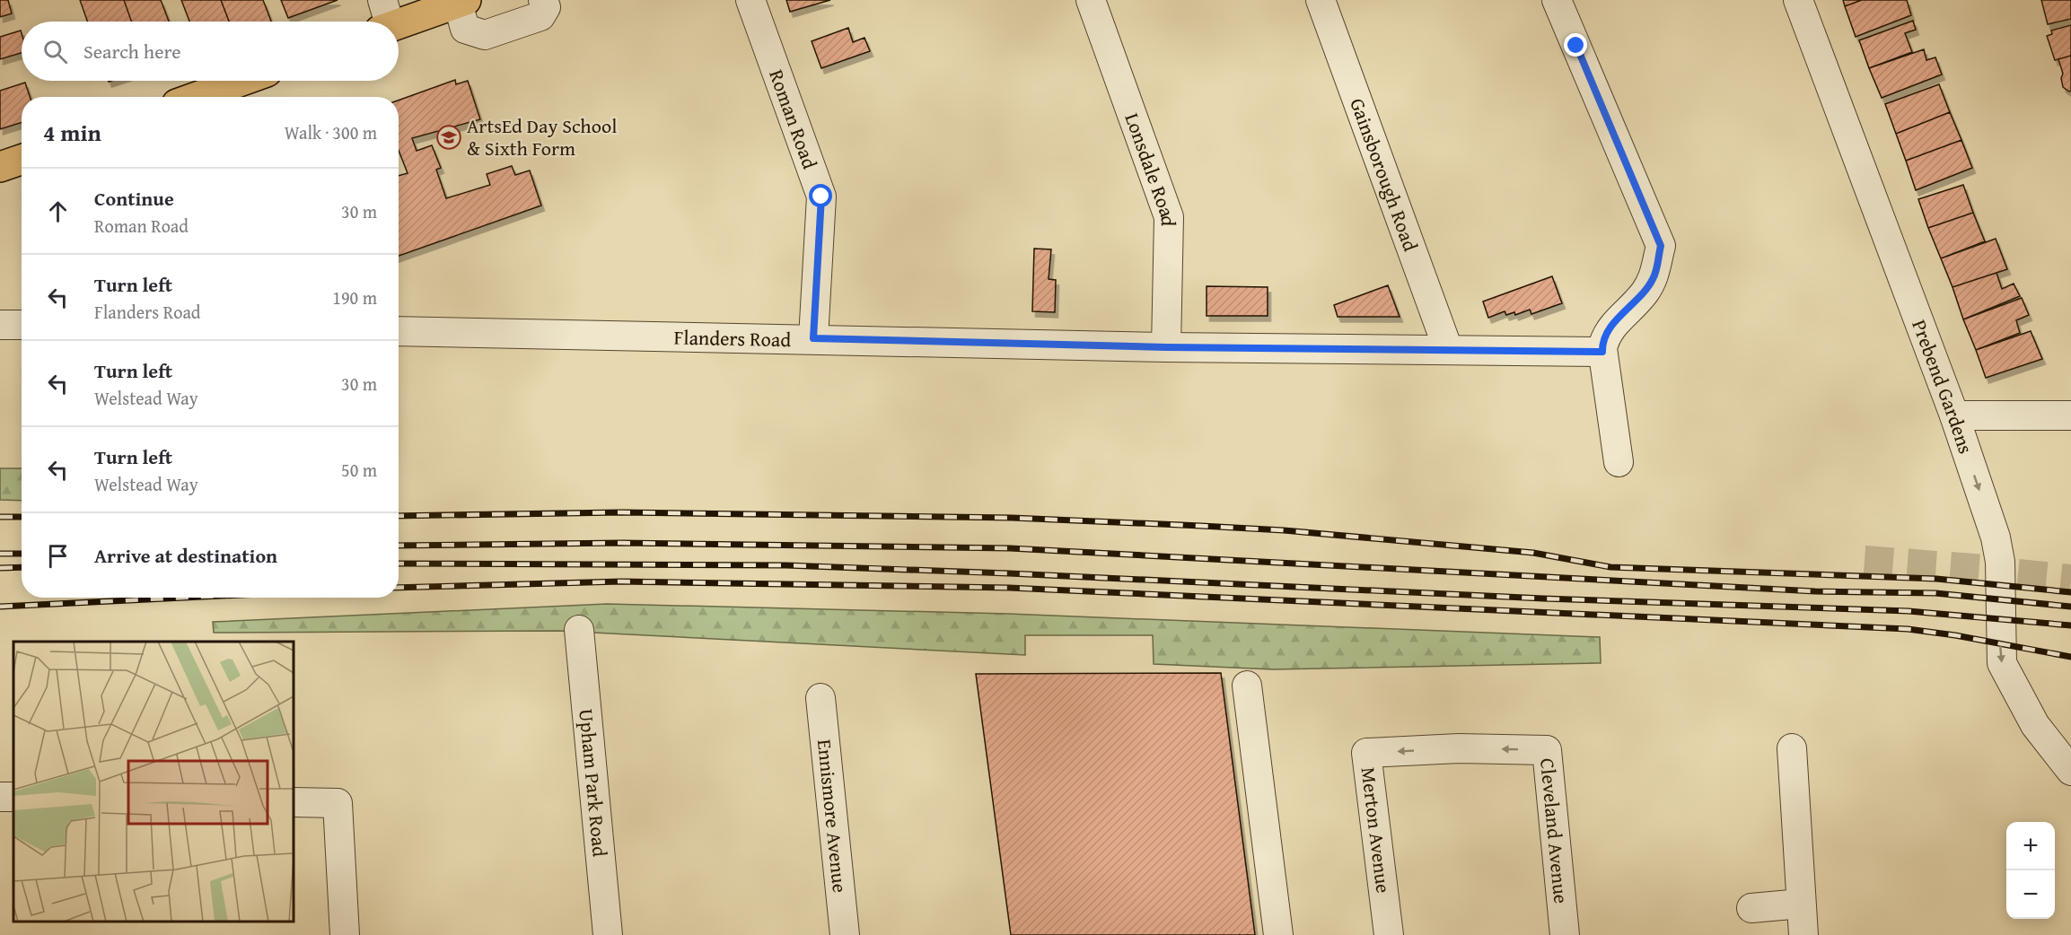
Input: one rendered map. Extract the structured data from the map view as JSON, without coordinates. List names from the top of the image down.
{
  "streets": {
    "street": [
      "Roman Road",
      "Lonsdale Road",
      "Gainsborough Road",
      "Flanders Road",
      "Prebend Gardens",
      "Upham Park Road",
      "Ennismore Avenue",
      "Merton Avenue",
      "Cleveland Avenue"
    ]
  },
  "crossings": [
    ["Roman Road", "Flanders Road"],
    ["Lonsdale Road", "Flanders Road"],
    ["Gainsborough Road", "Flanders Road"],
    ["Merton Avenue", "Cleveland Avenue"]
  ],
  "one_way": ["Prebend Gardens"],
  "places": {
    "school or university": ["ArtsEd Day School & Sixth Form"]
  },
  "page": {
    "search": "Search here",
    "heading": ["4 min", "Walk · 300 m"],
    "list": [
      ["Continue", "Roman Road", "30 m"],
      ["Turn left", "Flanders Road", "190 m"],
      ["Turn left", "Welstead Way", "30 m"],
      ["Turn left", "Welstead Way", "50 m"],
      "Arrive at destination"
    ],
    "map_buttons": ["+", "−"]
  }
}
